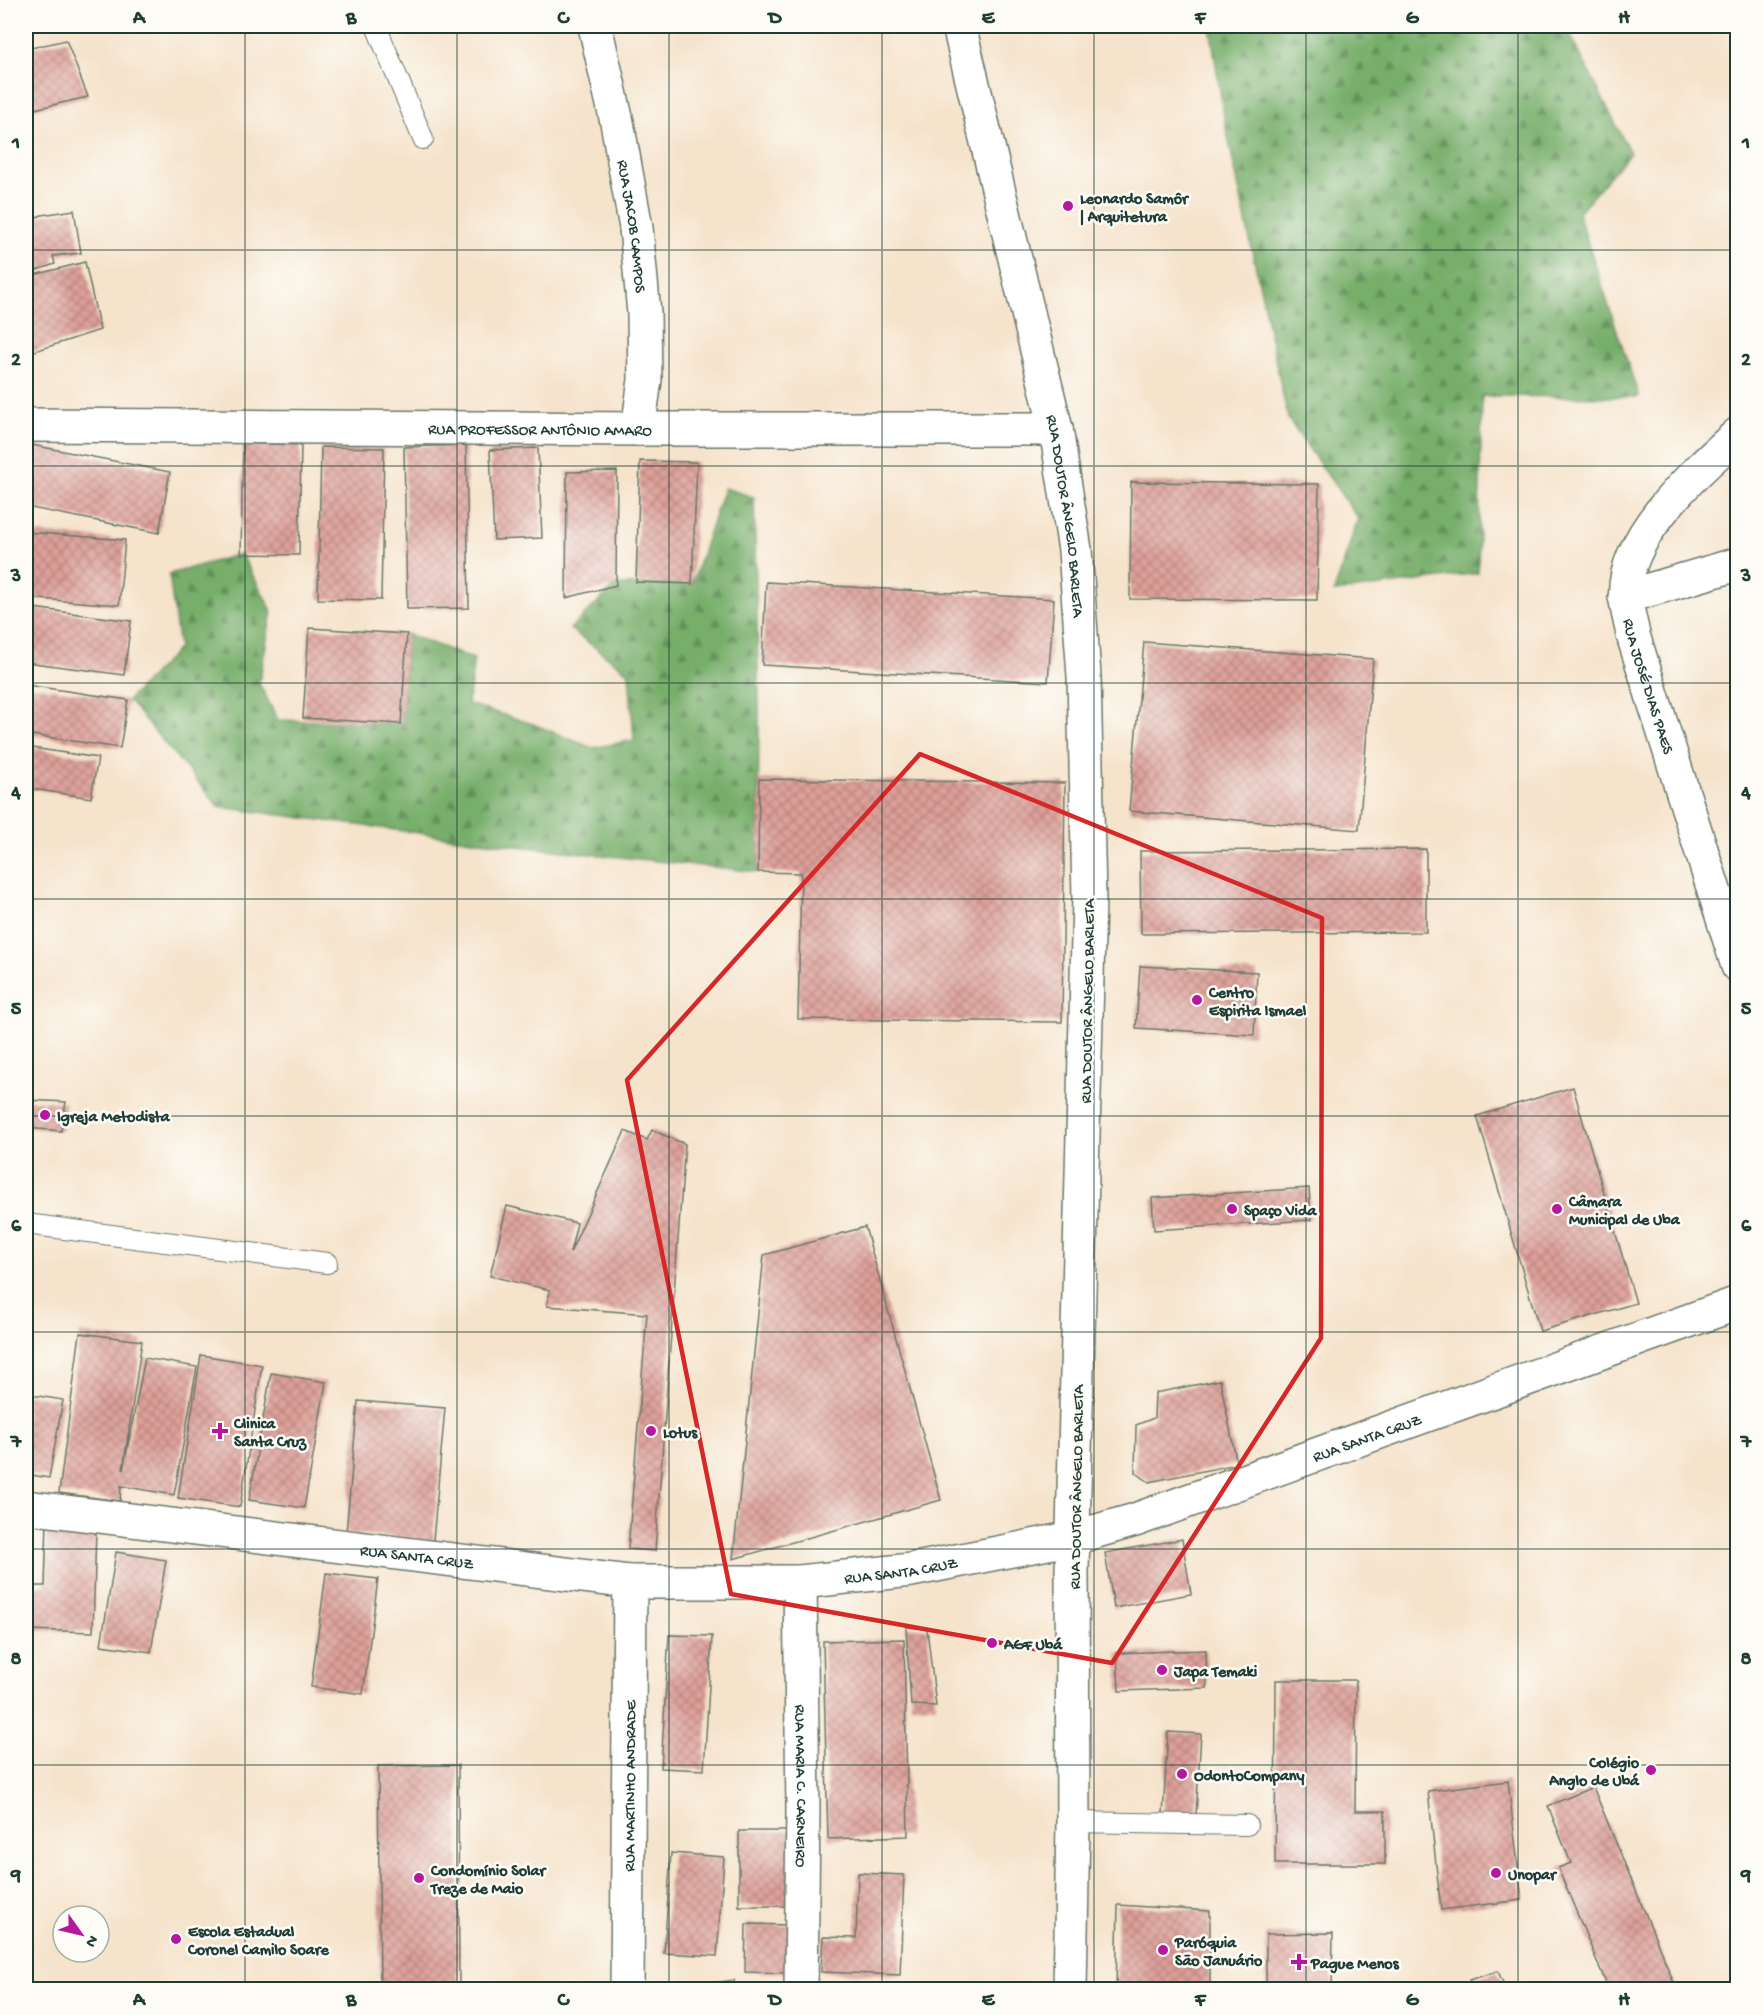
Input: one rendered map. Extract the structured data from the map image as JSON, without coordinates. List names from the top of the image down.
{
  "streets": {
    "street": [
      "RUA JACOB CAMPOS",
      "RUA PROFESSOR ANTÔNIO AMARO",
      "RUA DOUTOR ÂNGELO BARLETA",
      "RUA JOSÉ DIAS PAES",
      "RUA SANTA CRUZ",
      "RUA MARTINHO ANDRADE",
      "RUA MARIA C. CARNEIRO"
    ]
  },
  "crossings": [
    ["RUA JACOB CAMPOS", "RUA PROFESSOR ANTÔNIO AMARO"],
    ["RUA PROFESSOR ANTÔNIO AMARO", "RUA DOUTOR ÂNGELO BARLETA"],
    ["RUA DOUTOR ÂNGELO BARLETA", "RUA SANTA CRUZ"],
    ["RUA SANTA CRUZ", "RUA MARTINHO ANDRADE"],
    ["RUA SANTA CRUZ", "RUA MARIA C. CARNEIRO"]
  ],
  "places": {
    "other": [
      "Leonardo Samôr | Arquitetura",
      "Centro Espirita Ismael",
      "Igreja Metodista",
      "Spaço Vida",
      "Câmara Municipal de Uba",
      "Lotus",
      "AGF Ubá",
      "Japa Temaki",
      "Colégio Anglo de Ubá",
      "OdontoCompany",
      "Unopar",
      "Condomínio Solar Treze de Maio",
      "Escola Estadual Coronel Camilo Soare",
      "Paróquia São Januário"
    ],
    "health": ["Clinica Santa Cruz", "Pague Menos"]
  },
  "north": "bottom right",
  "grid": {
    "columns": [
      "A",
      "B",
      "C",
      "D",
      "E",
      "F",
      "G",
      "H"
    ],
    "rows": [
      "1",
      "2",
      "3",
      "4",
      "5",
      "6",
      "7",
      "8",
      "9"
    ]
  }
}
